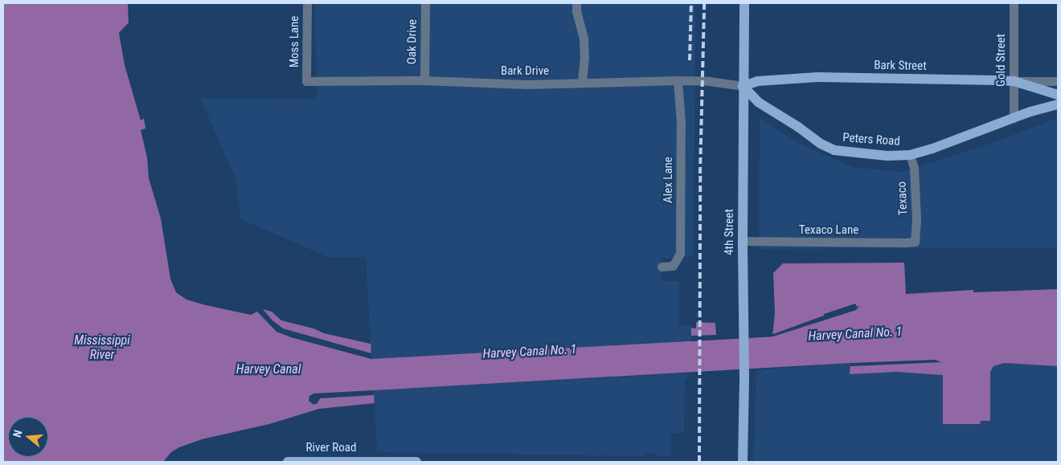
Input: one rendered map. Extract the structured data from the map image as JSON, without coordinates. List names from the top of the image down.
{
  "streets": {
    "main road": [
      "Bark Street",
      "Peters Road",
      "4th Street",
      "River Road"
    ],
    "street": [
      "Moss Lane",
      "Oak Drive",
      "Gold Street",
      "Bark Drive",
      "Alex Lane",
      "Texaco",
      "Texaco Lane"
    ]
  },
  "crossings": [
    ["Moss Lane", "Bark Drive"],
    ["Oak Drive", "Bark Drive"],
    ["Gold Street", "Bark Street"],
    ["Gold Street", "Peters Road"],
    ["Bark Street", "Bark Drive"],
    ["Bark Street", "Peters Road"],
    ["Bark Street", "4th Street"],
    ["Bark Drive", "Peters Road"],
    ["Bark Drive", "Alex Lane"],
    ["Bark Drive", "4th Street"],
    ["Peters Road", "Texaco"],
    ["Peters Road", "4th Street"],
    ["Texaco", "Texaco Lane"],
    ["Texaco Lane", "4th Street"]
  ],
  "water": ["Harvey Canal No. 1", "Mississippi River", "Harvey Canal"],
  "north": "left"
}
